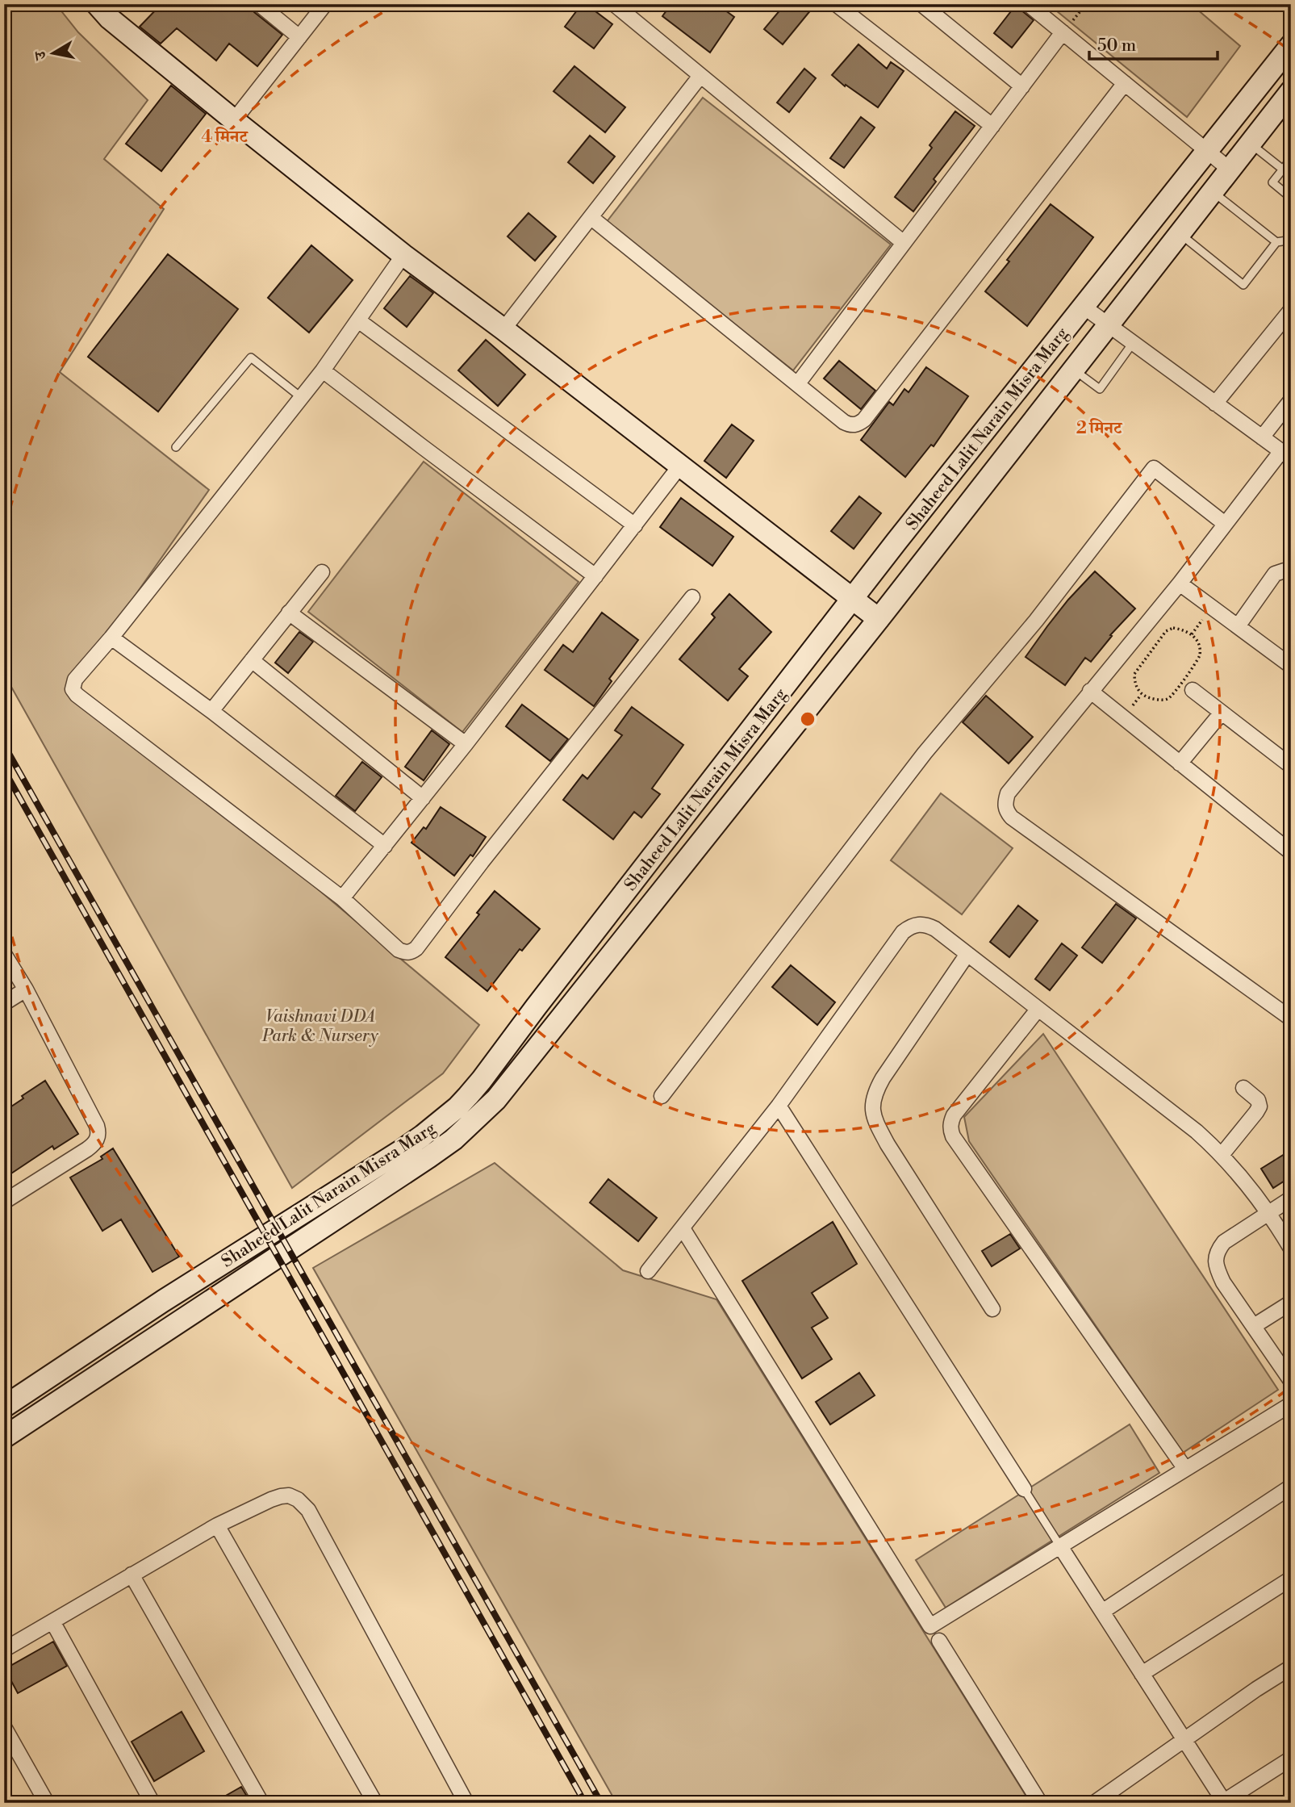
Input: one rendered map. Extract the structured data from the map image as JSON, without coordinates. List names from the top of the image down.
{
  "streets": {
    "street": ["Shaheed Lalit Narain Misra Marg"]
  },
  "parks": ["Vaishnavi DDA Park & Nursery"],
  "scale_bar": "50 m",
  "north": "left",
  "rings": ["4 मिनट", "2 मिनट"]
}
